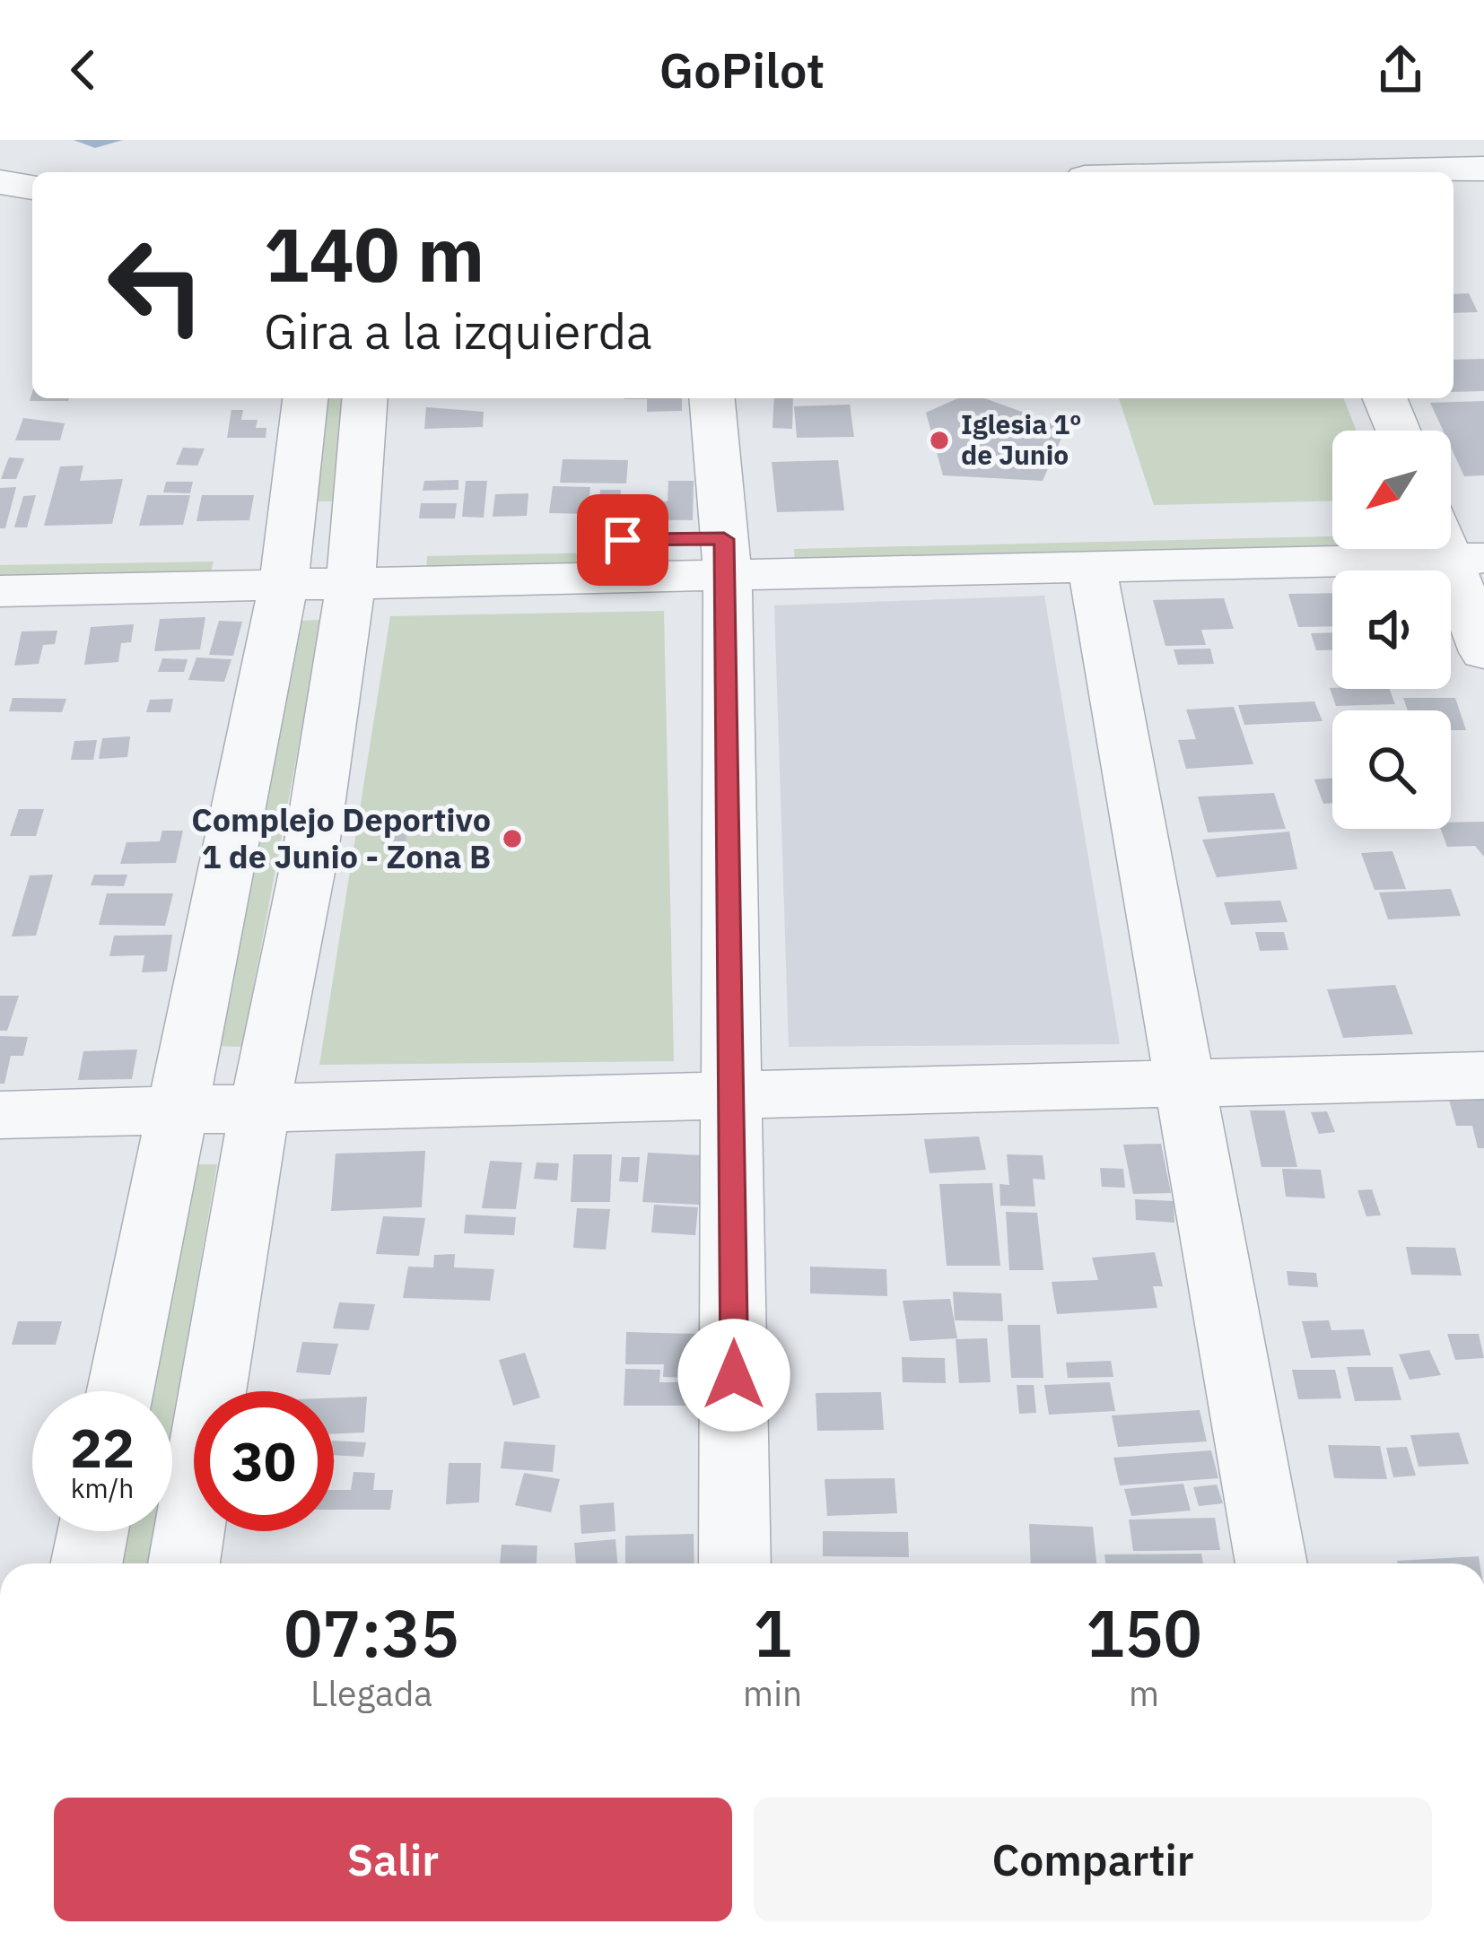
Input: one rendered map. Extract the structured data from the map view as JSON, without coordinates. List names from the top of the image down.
{
  "places": ["Iglesia 1º de Junio", "Complejo Deportivo 1 de Junio - Zona B"],
  "north": "bottom left",
  "page": {
    "header": "GoPilot",
    "turn": ["140 m", "Gira a la izquierda"],
    "speed": "22 km/h",
    "limit": "30",
    "eta": [
      "07:35",
      "Llegada",
      "1",
      "min",
      "150",
      "m"
    ],
    "buttons": ["Salir", "Compartir"]
  }
}
